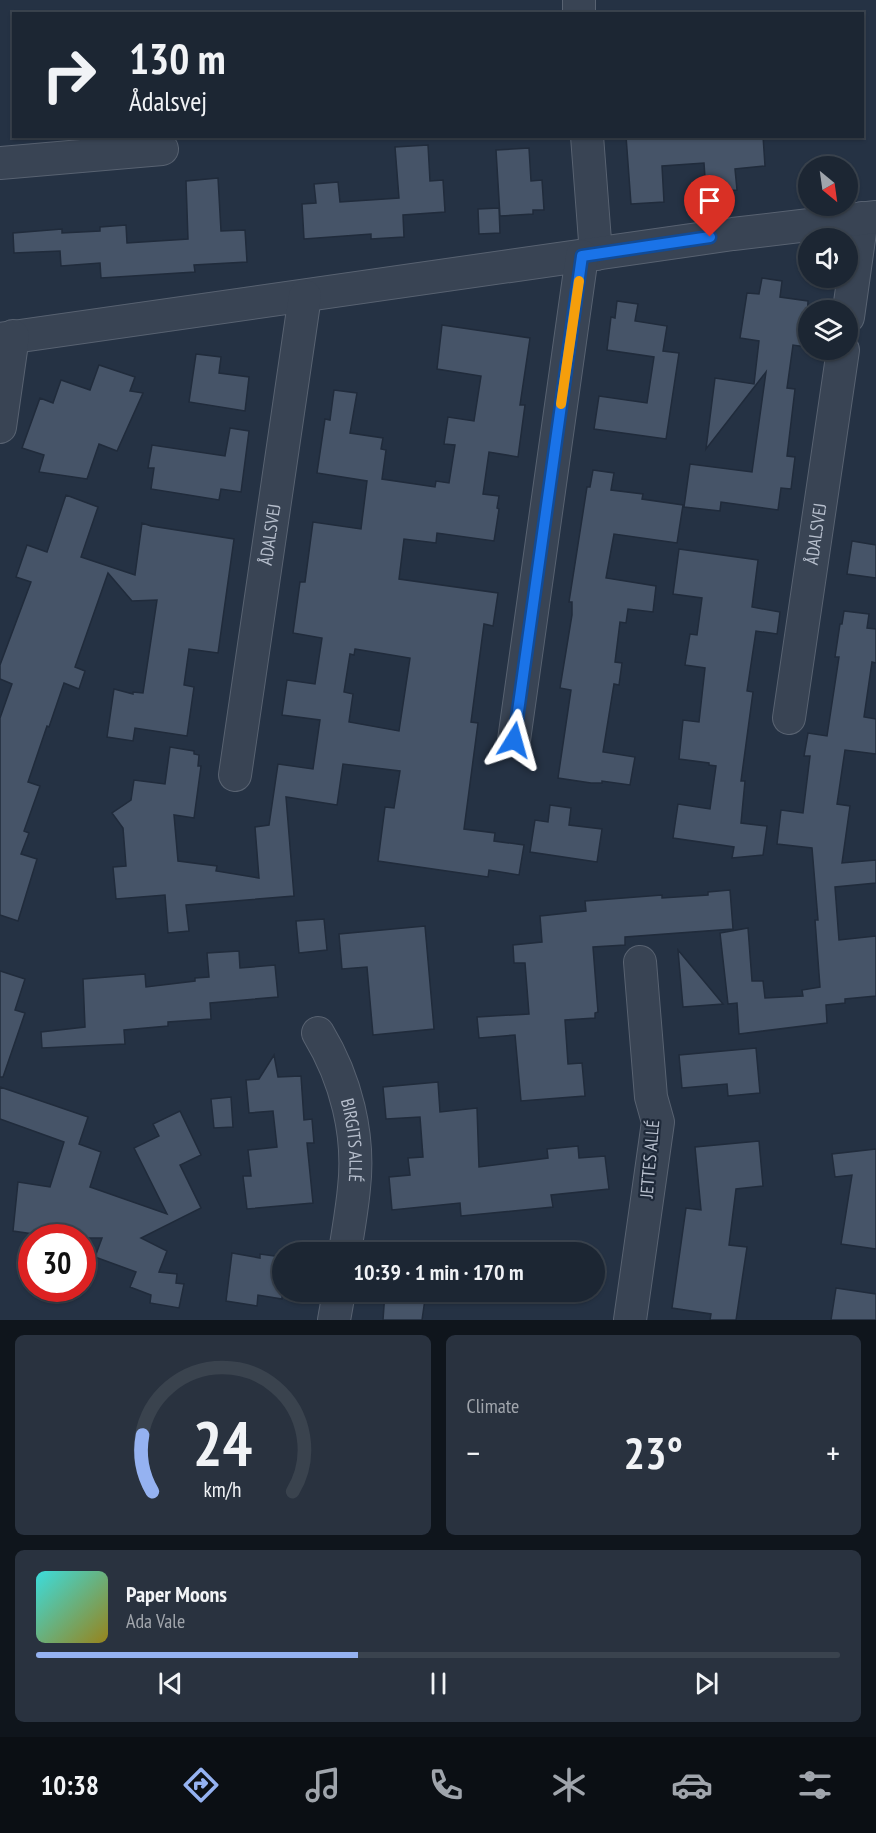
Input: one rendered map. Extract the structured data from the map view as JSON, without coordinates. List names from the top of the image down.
{
  "streets": {
    "street": ["ÅDALSVEJ", "BIRGITS ALLÉ", "JETTES ALLÉ"]
  },
  "north": "bottom right",
  "page": {
    "turn": ["130 m", "Ådalsvej"],
    "limit": "30",
    "trip": "10:39 · 1 min · 170 m",
    "tile": "Climate",
    "heat": ["−", "23°", "+"],
    "song": ["Paper Moons", "Ada Vale"],
    "tabs": "10:38",
    "gauge": ["24", "km/h"]
  }
}
